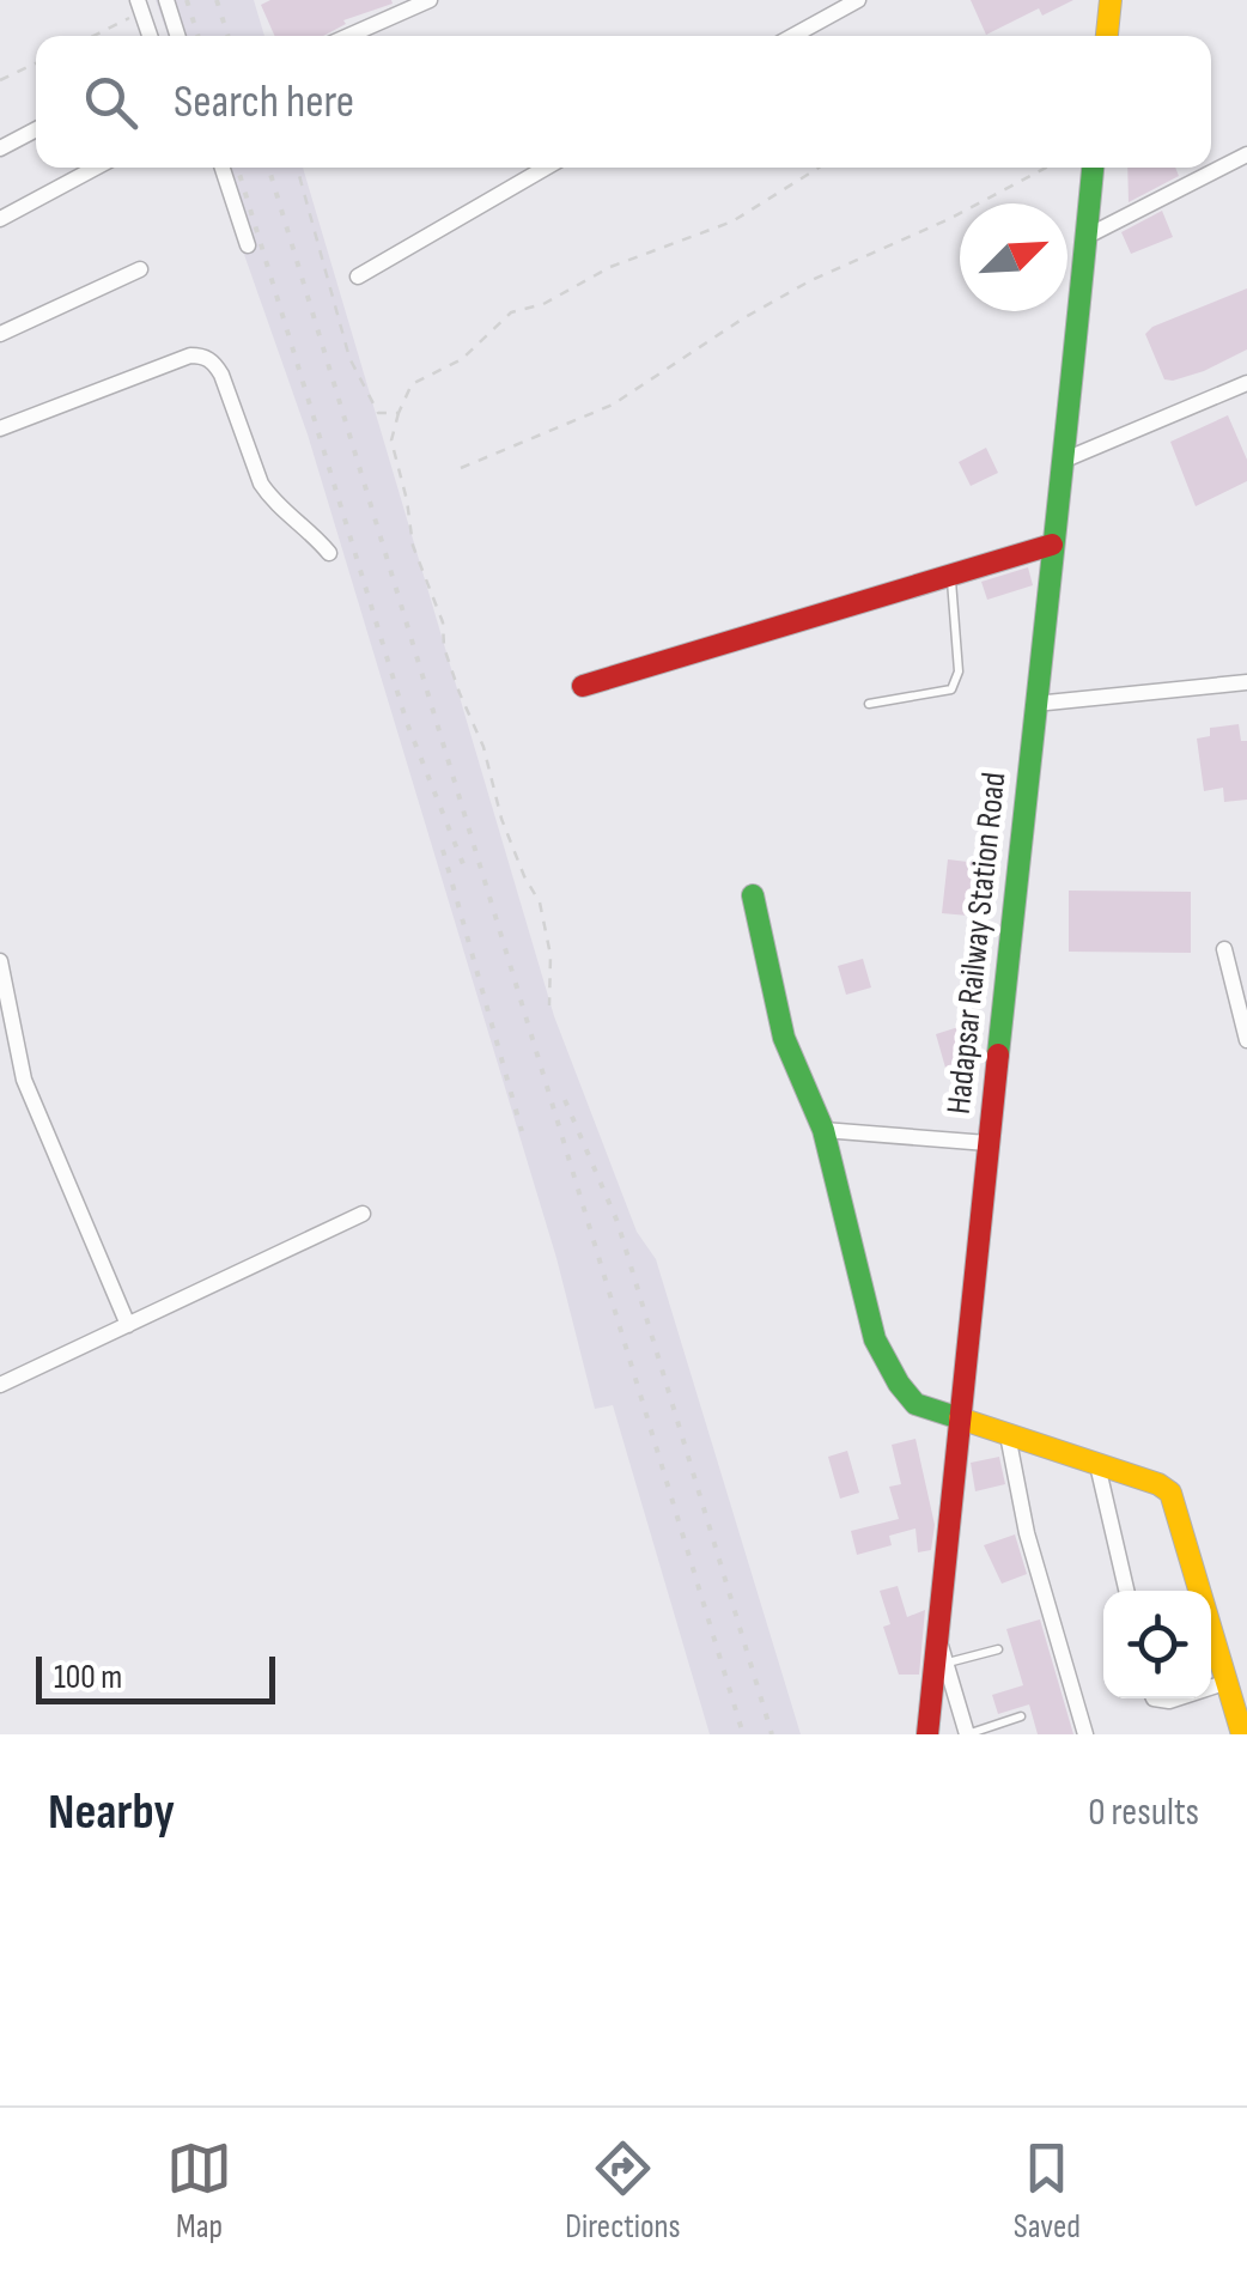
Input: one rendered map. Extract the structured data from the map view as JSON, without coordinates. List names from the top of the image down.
{
  "streets": {
    "street": ["Hadapsar Railway Station Road"]
  },
  "scale_bar": "100 m",
  "north": "top right",
  "page": {
    "search": "Search here",
    "scale": "100 m",
    "heading": ["Nearby", "0 results"],
    "nav": ["Map", "Directions", "Saved"]
  }
}
